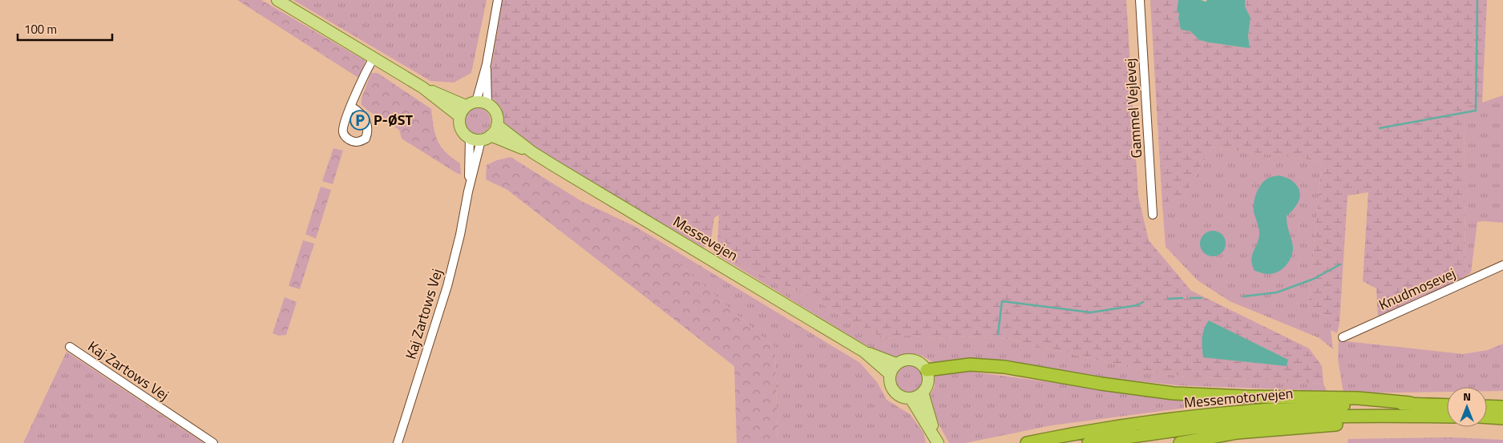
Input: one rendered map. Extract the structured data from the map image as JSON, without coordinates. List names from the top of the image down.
{
  "streets": {
    "highway": ["Messemotorvejen"],
    "main road": ["Messevejen"],
    "street": ["Gammel Vejlevej", "Knudmosevej", "Kaj Zartows Vej"]
  },
  "crossings": [
    ["Messevejen", "Kaj Zartows Vej"]
  ],
  "places": {
    "parking": ["P-ØST"]
  },
  "scale_bar": "100 m",
  "north": "top"
}
